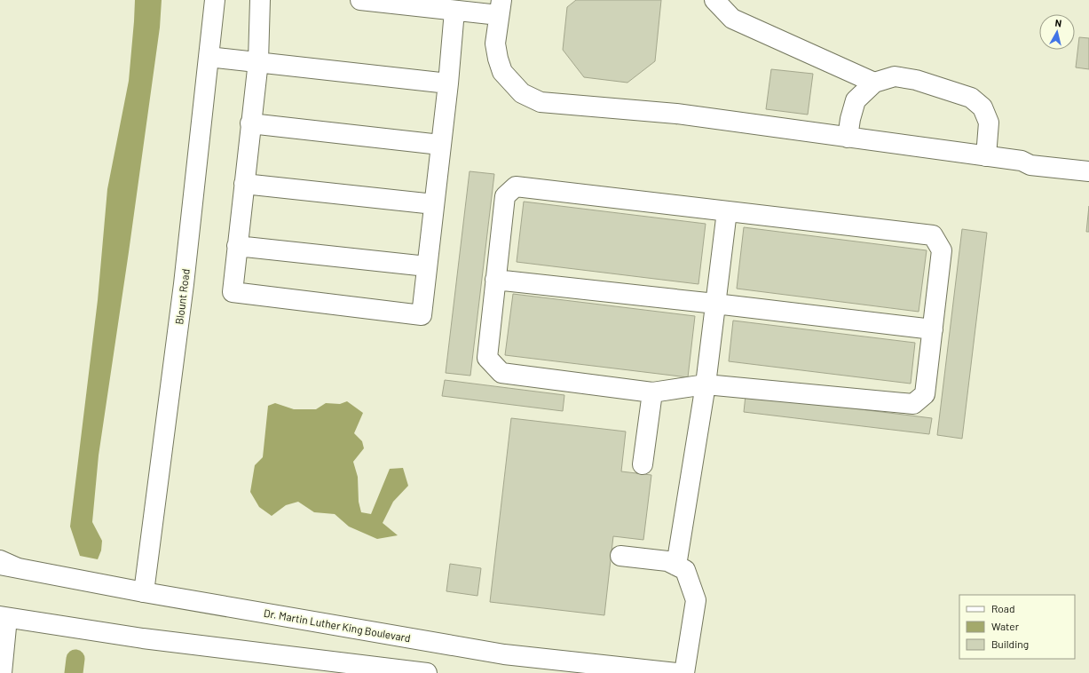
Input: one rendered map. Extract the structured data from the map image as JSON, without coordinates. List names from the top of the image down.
{
  "streets": {
    "main road": ["Blount Road", "Dr. Martin Luther King Boulevard"]
  },
  "crossings": [
    ["Blount Road", "Dr. Martin Luther King Boulevard"]
  ],
  "legend": ["Road", "Water", "Building"],
  "north": "top"
}
